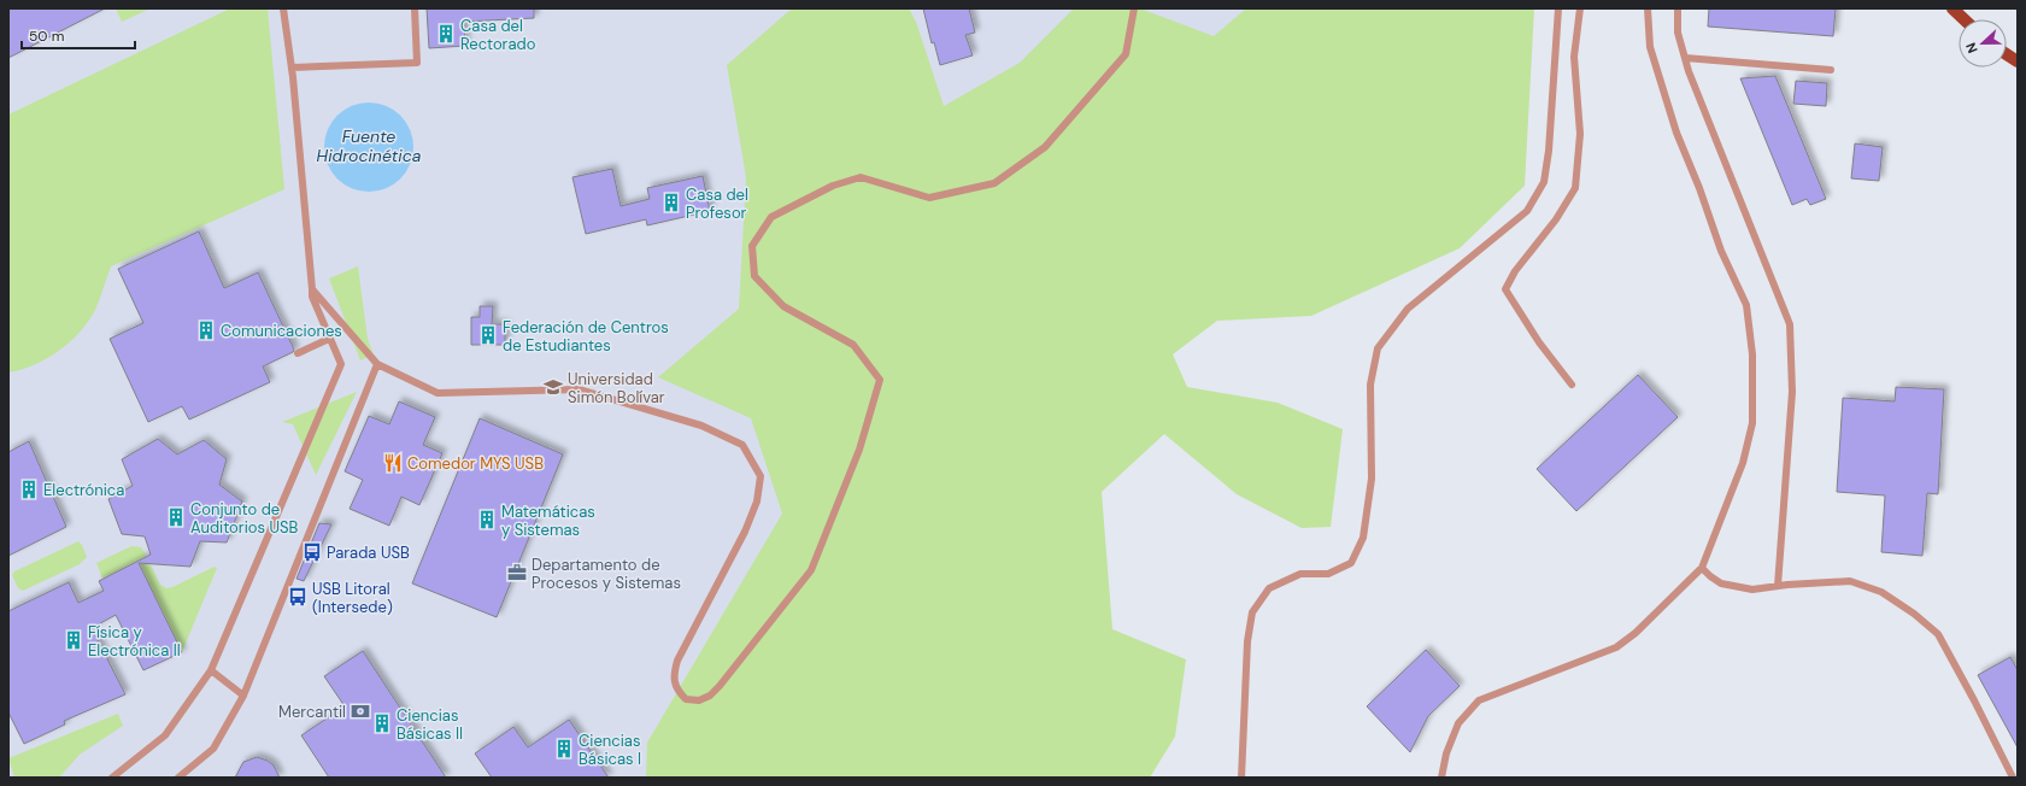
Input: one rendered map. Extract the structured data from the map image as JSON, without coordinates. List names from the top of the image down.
{
  "water": ["Fuente Hidrocinética"],
  "places": {
    "building": [
      "Casa del Rectorado",
      "Casa del Profesor",
      "Comunicaciones",
      "Federación de Centros de Estudiantes",
      "Electrónica",
      "Conjunto de Auditorios USB",
      "Matemáticas y Sistemas",
      "Física y Electrónica II",
      "Ciencias Básicas II",
      "Ciencias Básicas I"
    ],
    "school or university": ["Universidad Simón Bolívar"],
    "restaurant": ["Comedor MYS USB"],
    "bus stop": ["Parada USB", "USB Litoral (Intersede)"],
    "office": ["Departamento de Procesos y Sistemas"],
    "bank": ["Mercantil"]
  },
  "scale_bar": "50 m",
  "north": "left"
}
